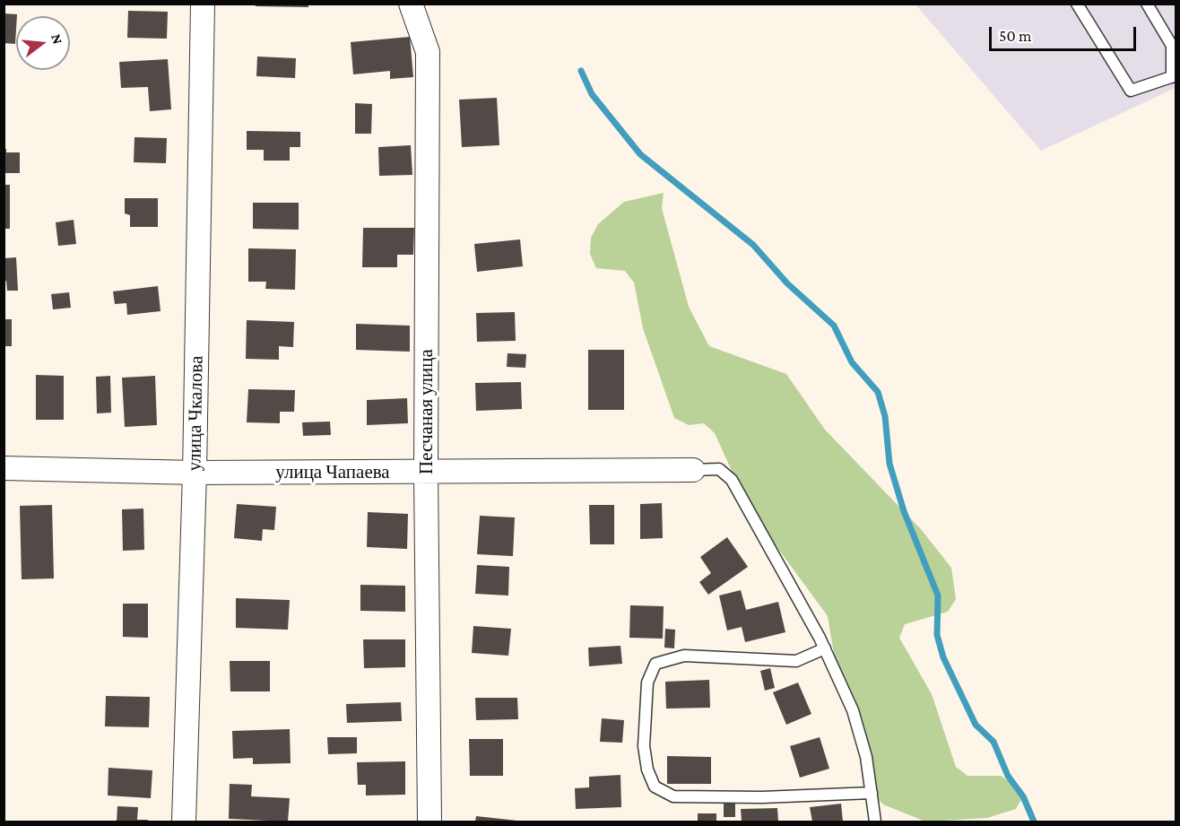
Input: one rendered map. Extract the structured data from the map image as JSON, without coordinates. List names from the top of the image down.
{
  "streets": {
    "street": ["Песчаная улица", "улица Чкалова", "улица Чапаева"]
  },
  "crossings": [
    ["Песчаная улица", "улица Чапаева"],
    ["улица Чкалова", "улица Чапаева"]
  ],
  "scale_bar": "50 m",
  "north": "right"
}
